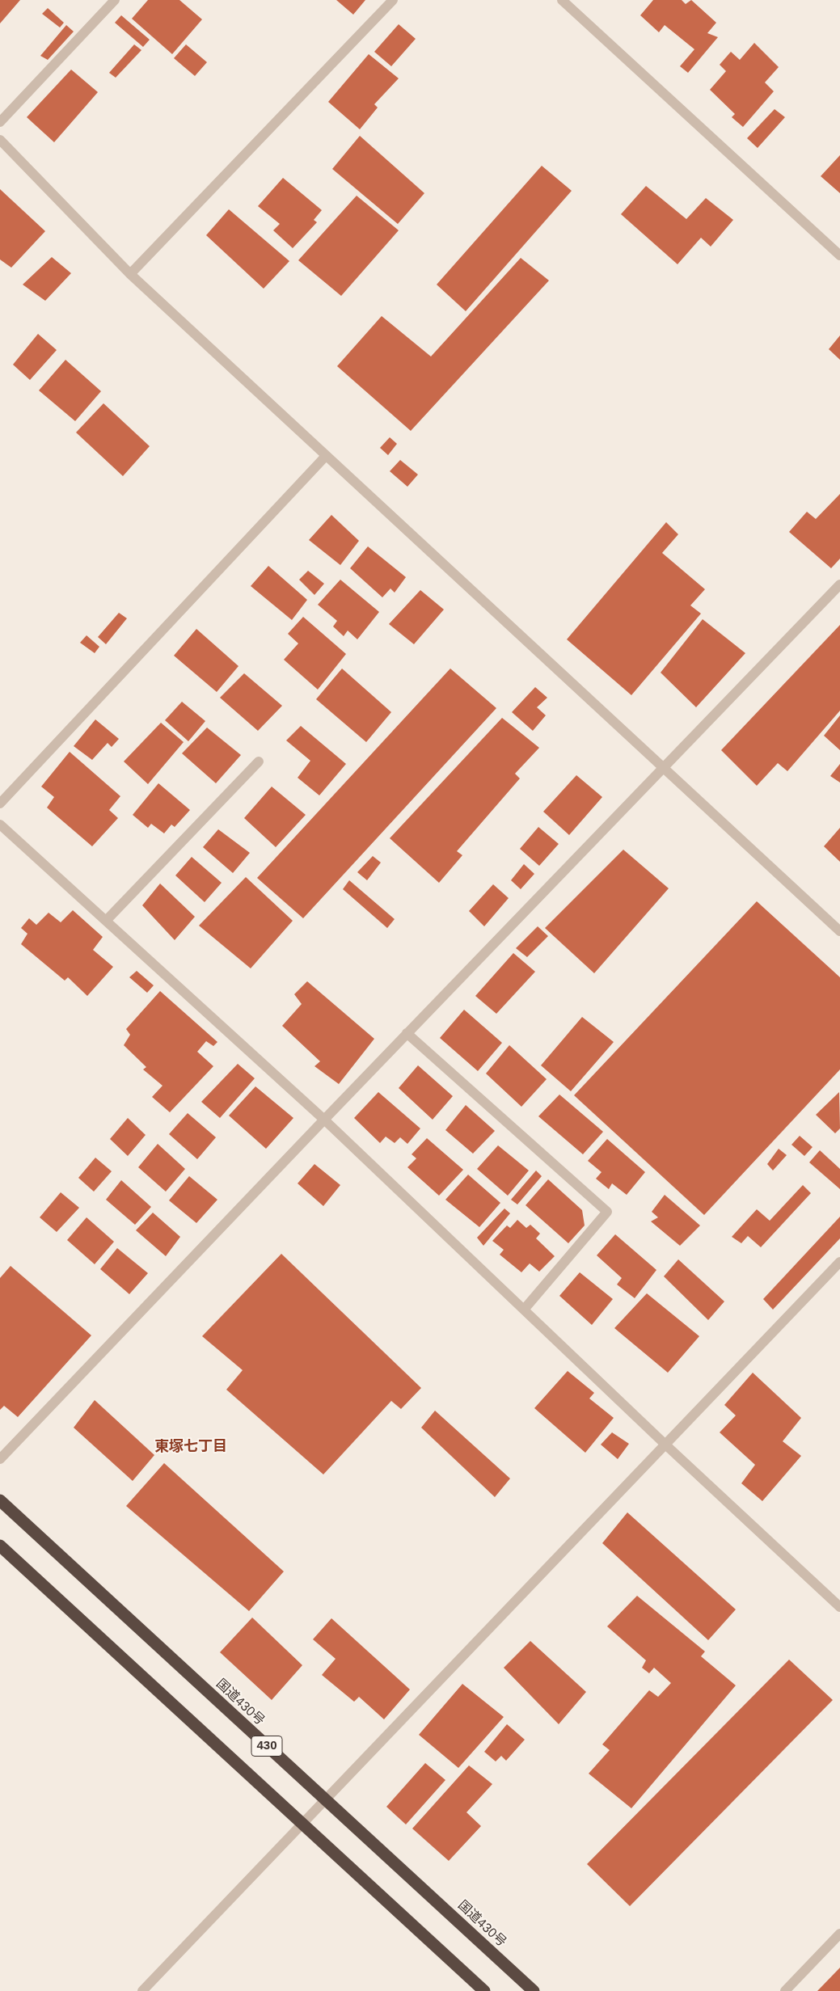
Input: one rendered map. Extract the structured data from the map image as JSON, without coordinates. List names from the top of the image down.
{
  "streets": {
    "highway": ["国道430号", "430"]
  },
  "districts": ["東塚七丁目"]
}
